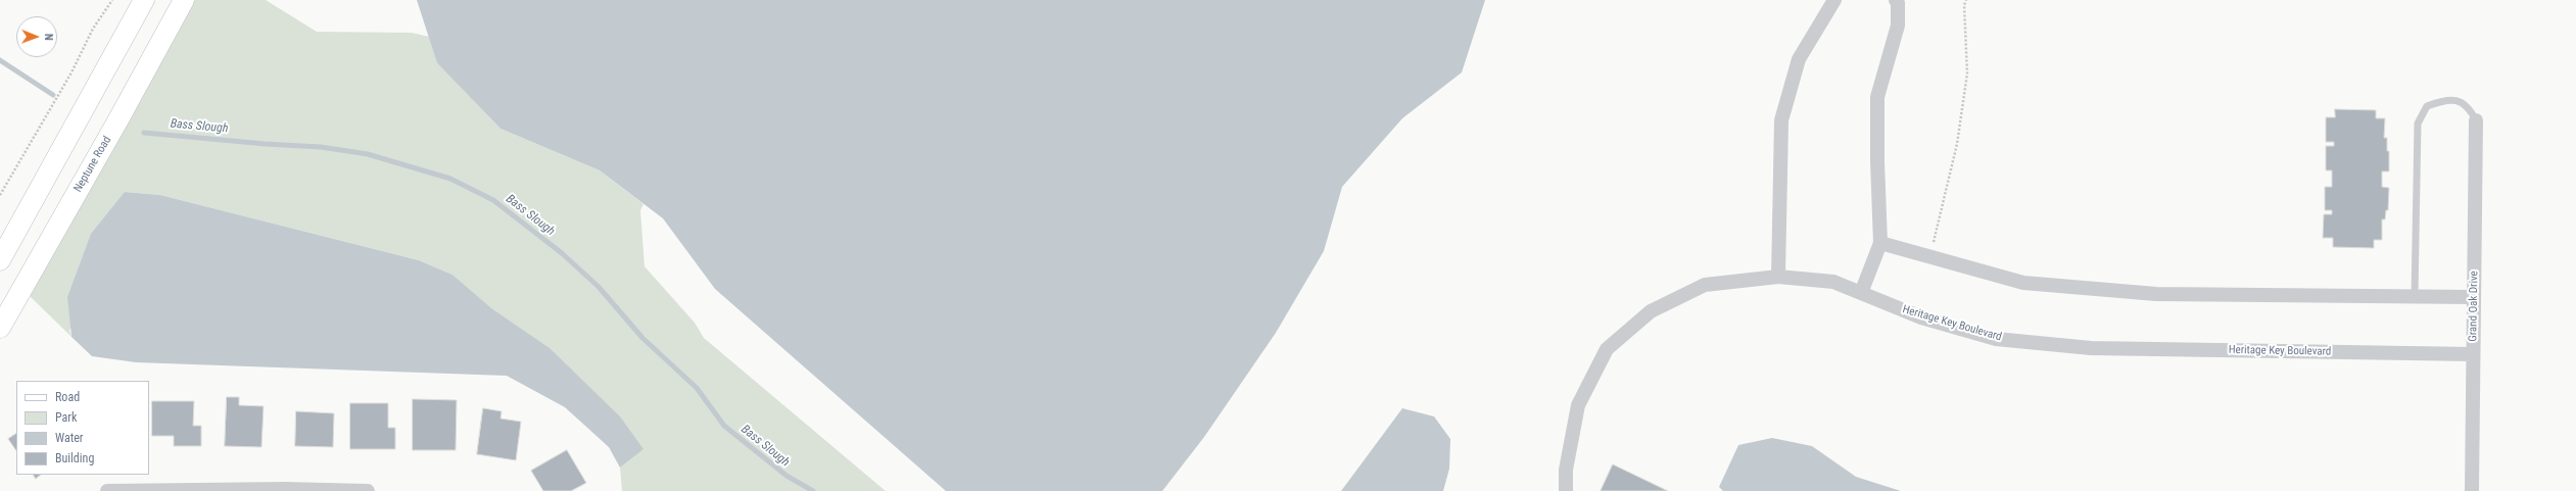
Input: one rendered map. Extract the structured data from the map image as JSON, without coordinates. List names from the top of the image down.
{
  "streets": {
    "main road": ["Neptune Road"],
    "street": ["Grand Oak Drive", "Heritage Key Boulevard"]
  },
  "crossings": [
    ["Grand Oak Drive", "Heritage Key Boulevard"]
  ],
  "water": ["Bass Slough"],
  "legend": [
    "Road",
    "Park",
    "Water",
    "Building"
  ],
  "north": "right"
}
